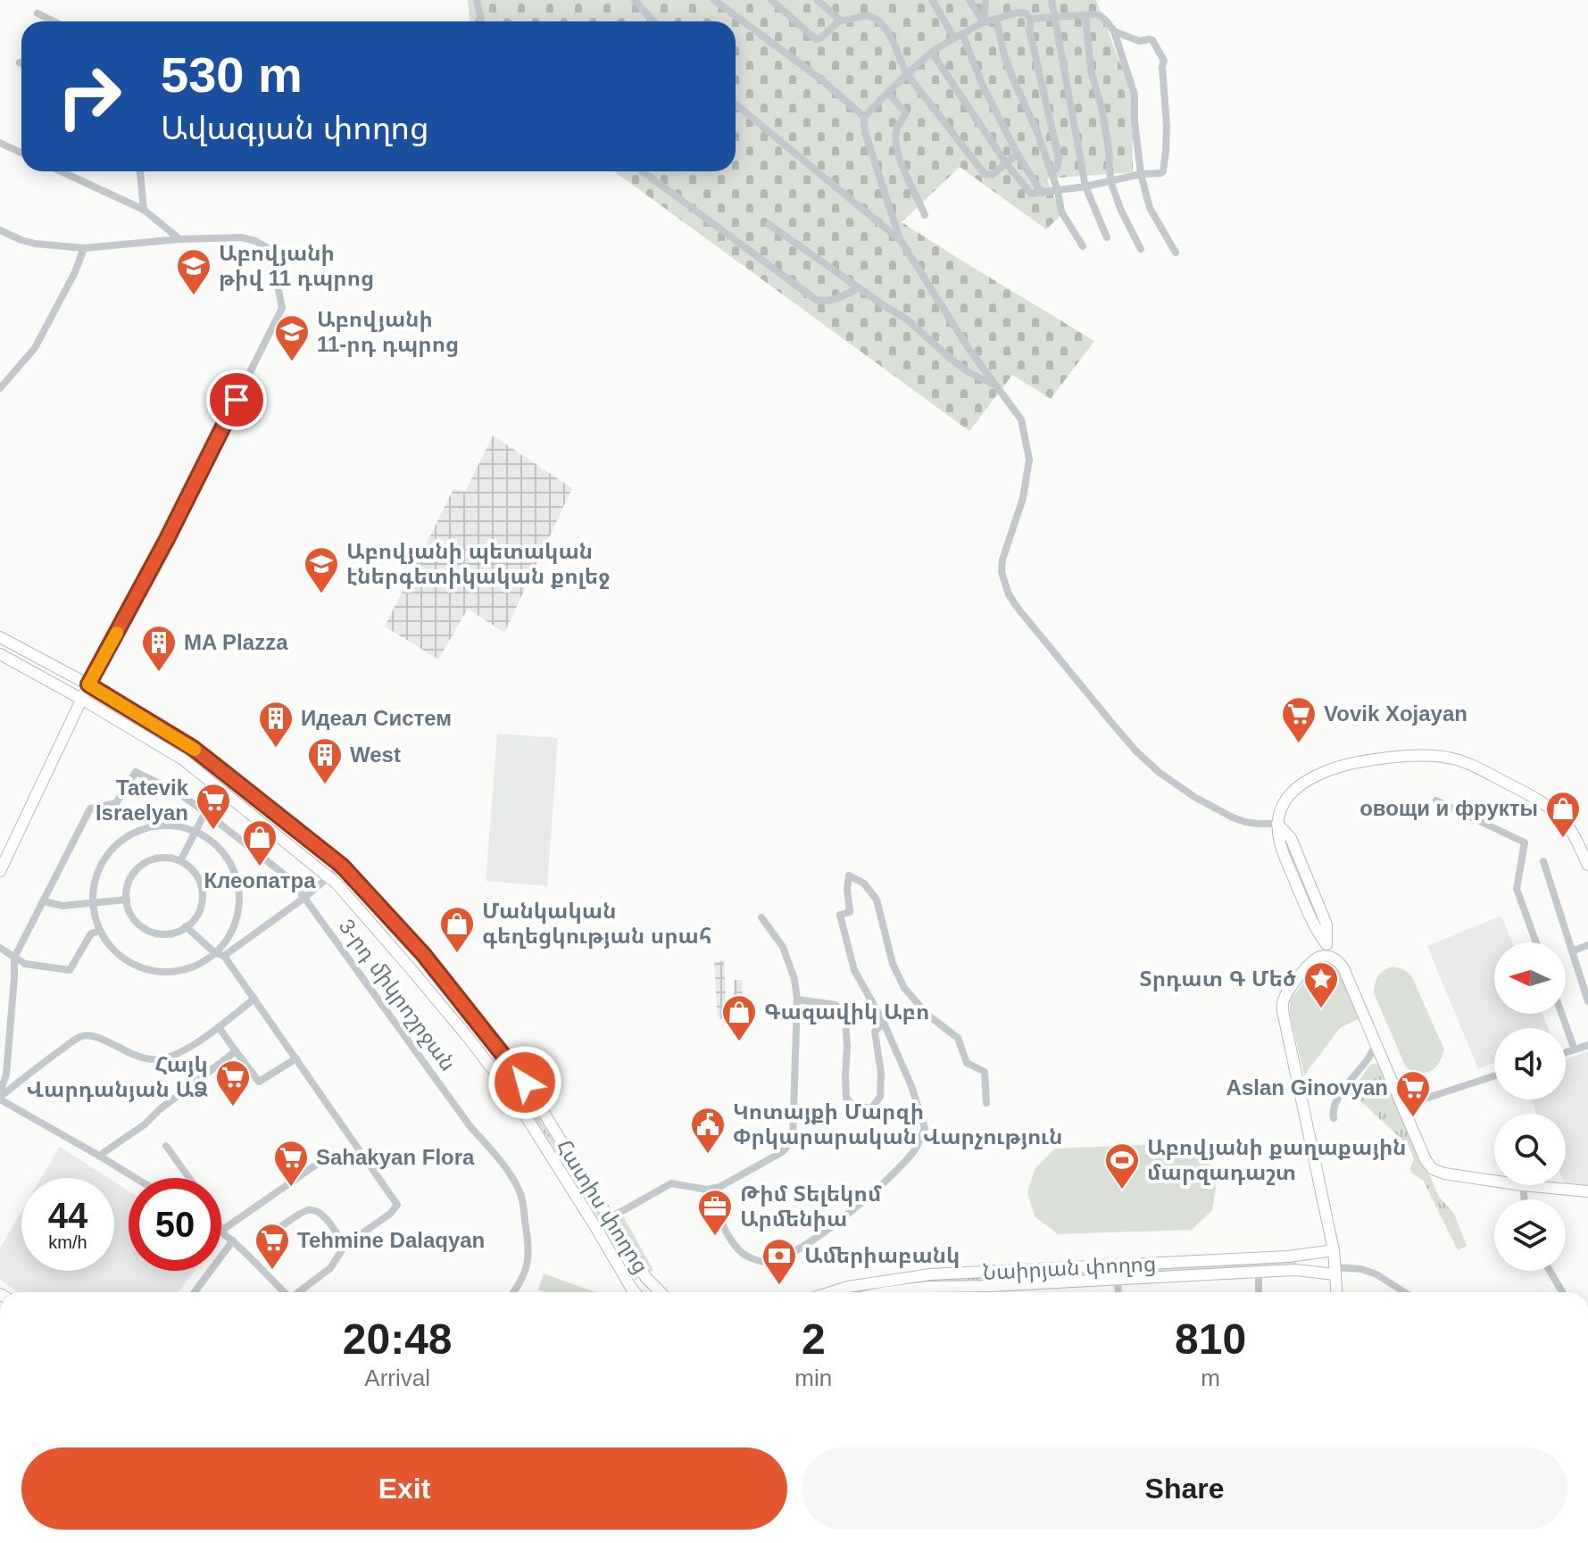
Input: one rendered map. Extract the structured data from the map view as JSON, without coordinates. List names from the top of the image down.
{
  "streets": {
    "street": ["3-րդ միկրոշրջան", "Հատիս փողոց", "Նաիրյան փողոց"]
  },
  "places": {
    "school or university": ["Աբովյանի թիվ 11 դպրոց", "Աբովյանի 11-րդ դպրոց", "Աբովյանի պետական էներգետիկական քոլեջ"],
    "building": ["MA Plazza", "Идеал Систем", "West"],
    "supermarket": [
      "Vovik Xojayan",
      "Tatevik Israelyan",
      "Հայկ Վարդանյան ԱՁ",
      "Aslan Ginovyan",
      "Sahakyan Flora",
      "Tehmine Dalaqyan"
    ],
    "shop": [
      "овощи и фрукты",
      "Клеопатра",
      "Մանկական գեղեցկության սրահ",
      "Գազավիկ Աբո"
    ],
    "place": ["Տրդատ Գ Մեծ"],
    "public building": ["Կոտայքի Մարզի Փրկարարական Վարչություն"],
    "sports": ["Աբովյանի քաղաքային մարզադաշտ"],
    "office": ["Թիմ Տելեկոմ Արմենիա"],
    "bank": ["Ամերիաբանկ"]
  },
  "north": "left",
  "page": {
    "turn": ["530 m", "Ավագյան փողոց"],
    "speed": "44 km/h",
    "limit": "50",
    "eta": [
      "20:48",
      "Arrival",
      "2",
      "min",
      "810",
      "m"
    ],
    "buttons": ["Exit", "Share"]
  }
}
